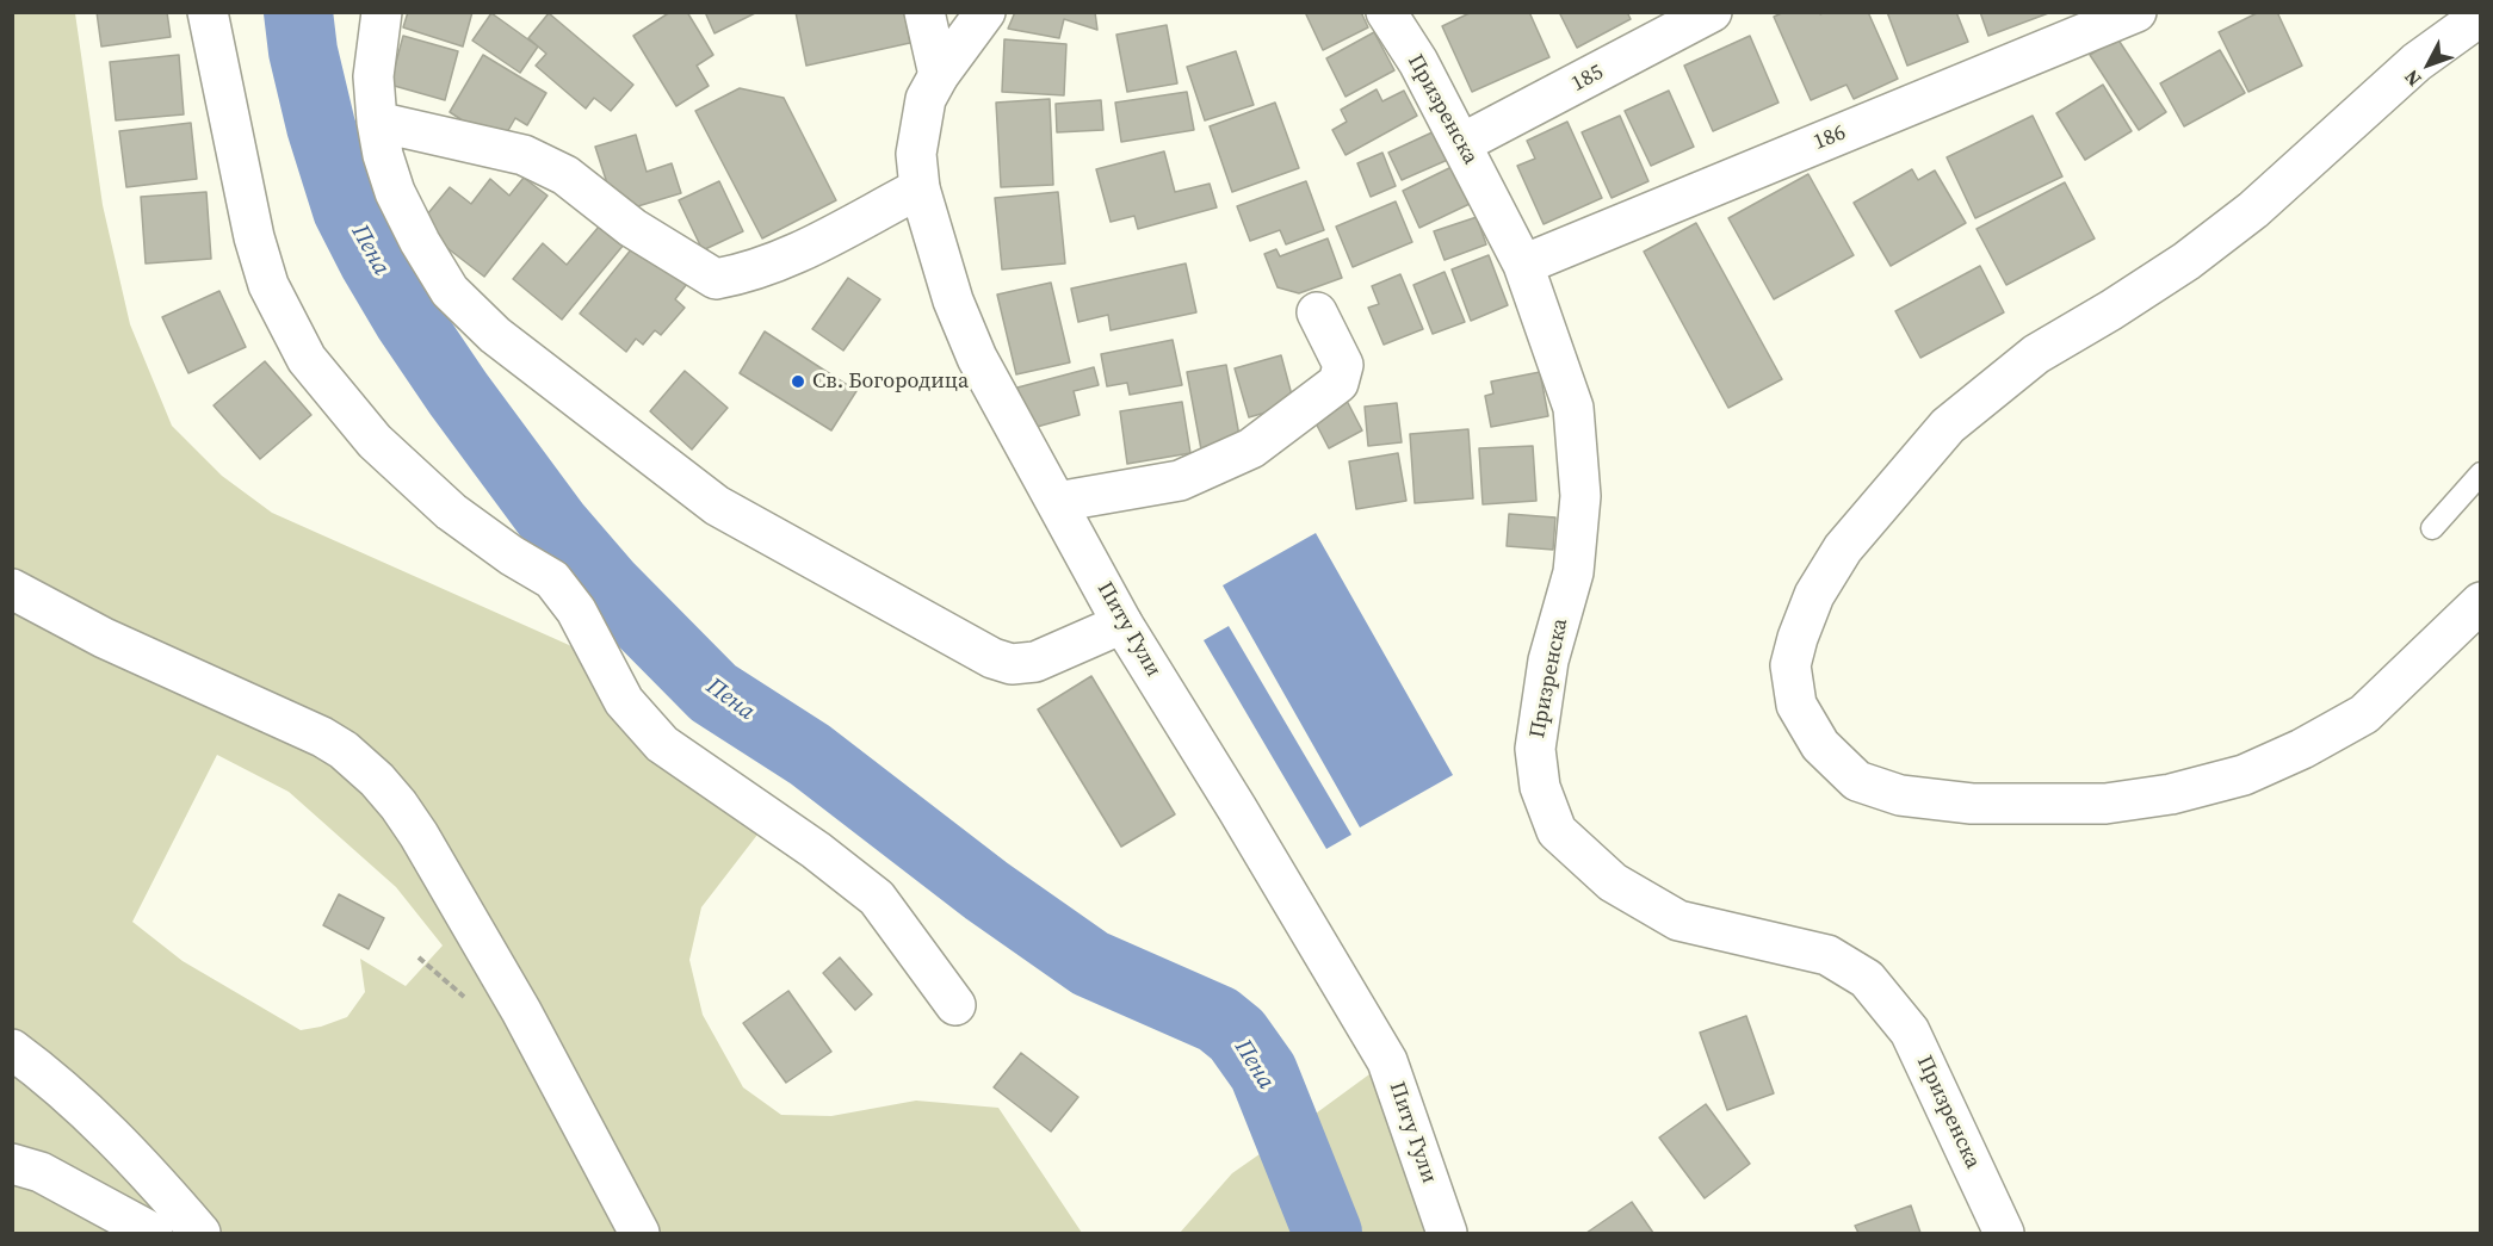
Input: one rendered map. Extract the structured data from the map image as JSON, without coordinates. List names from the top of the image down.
{
  "streets": {
    "street": [
      "185",
      "Призренска",
      "186",
      "Питу Гули"
    ]
  },
  "crossings": [
    ["185", "Призренска"],
    ["Призренска", "186"]
  ],
  "water": ["Пена"],
  "places": ["Св. Богородица"],
  "north": "bottom left"
}
